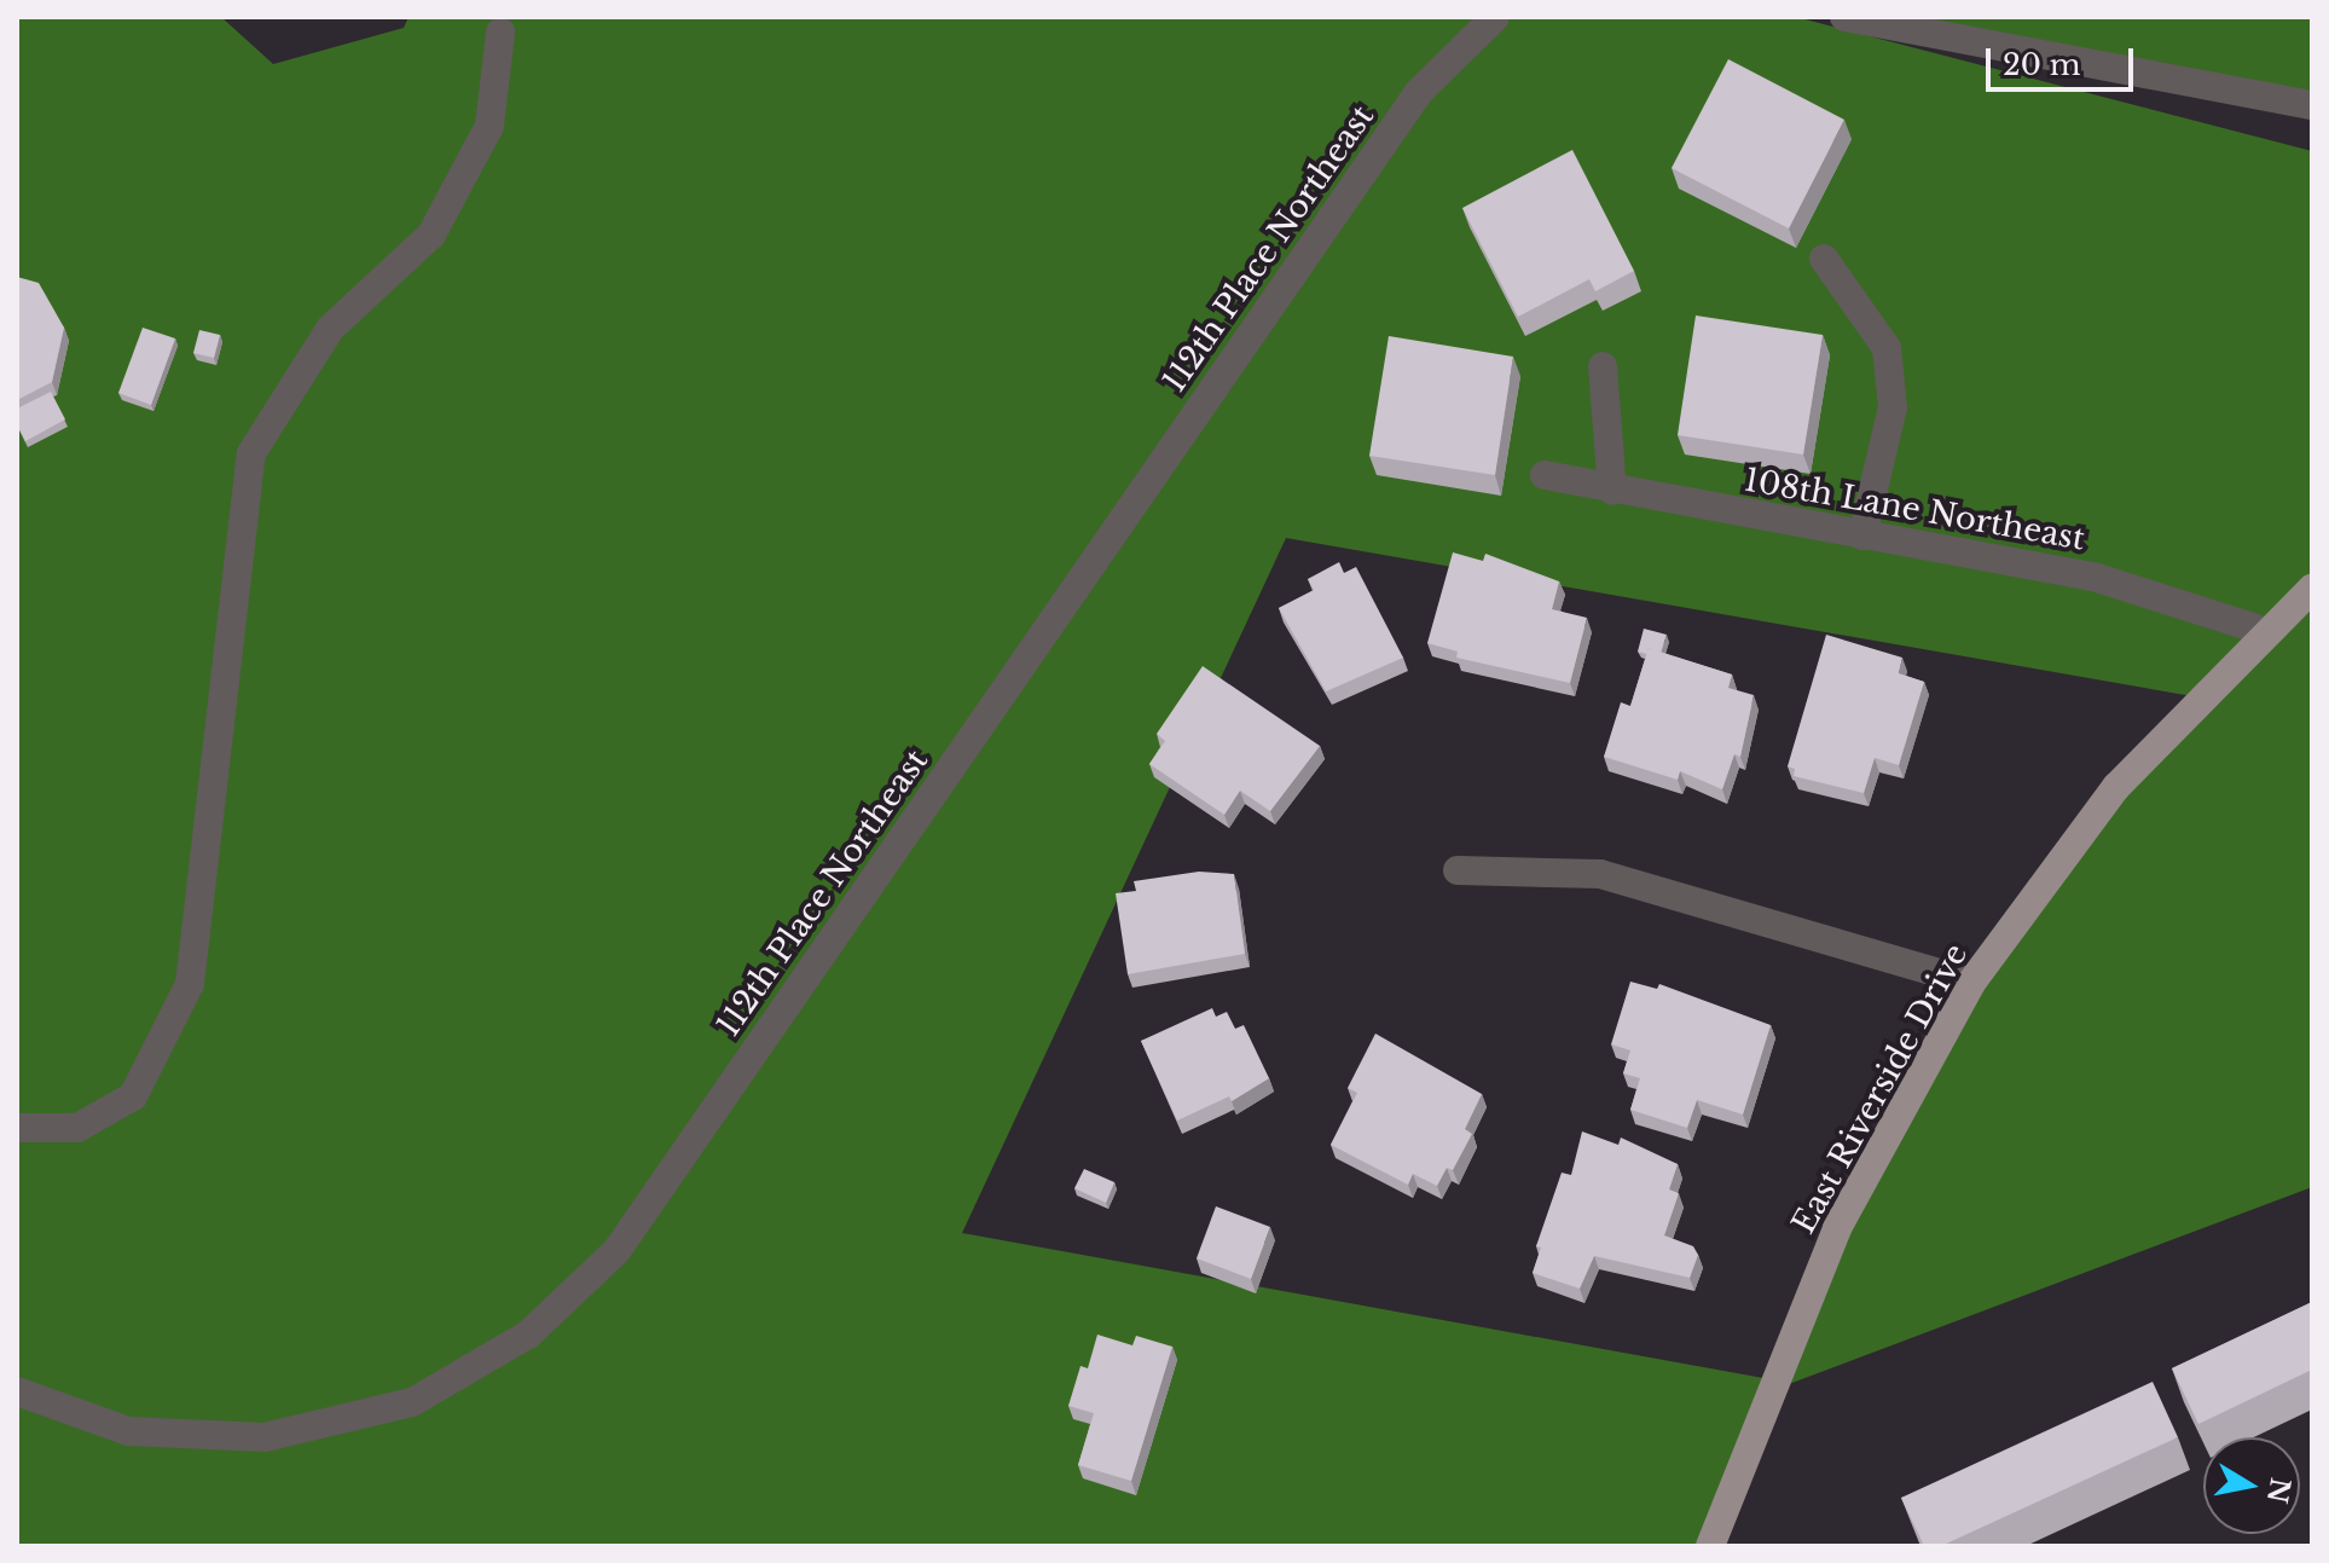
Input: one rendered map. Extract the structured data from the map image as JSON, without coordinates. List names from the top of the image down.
{
  "streets": {
    "main road": ["East Riverside Drive"],
    "street": ["112th Place Northeast", "108th Lane Northeast"]
  },
  "crossings": [
    ["108th Lane Northeast", "East Riverside Drive"]
  ],
  "scale_bar": "20 m",
  "north": "right"
}
